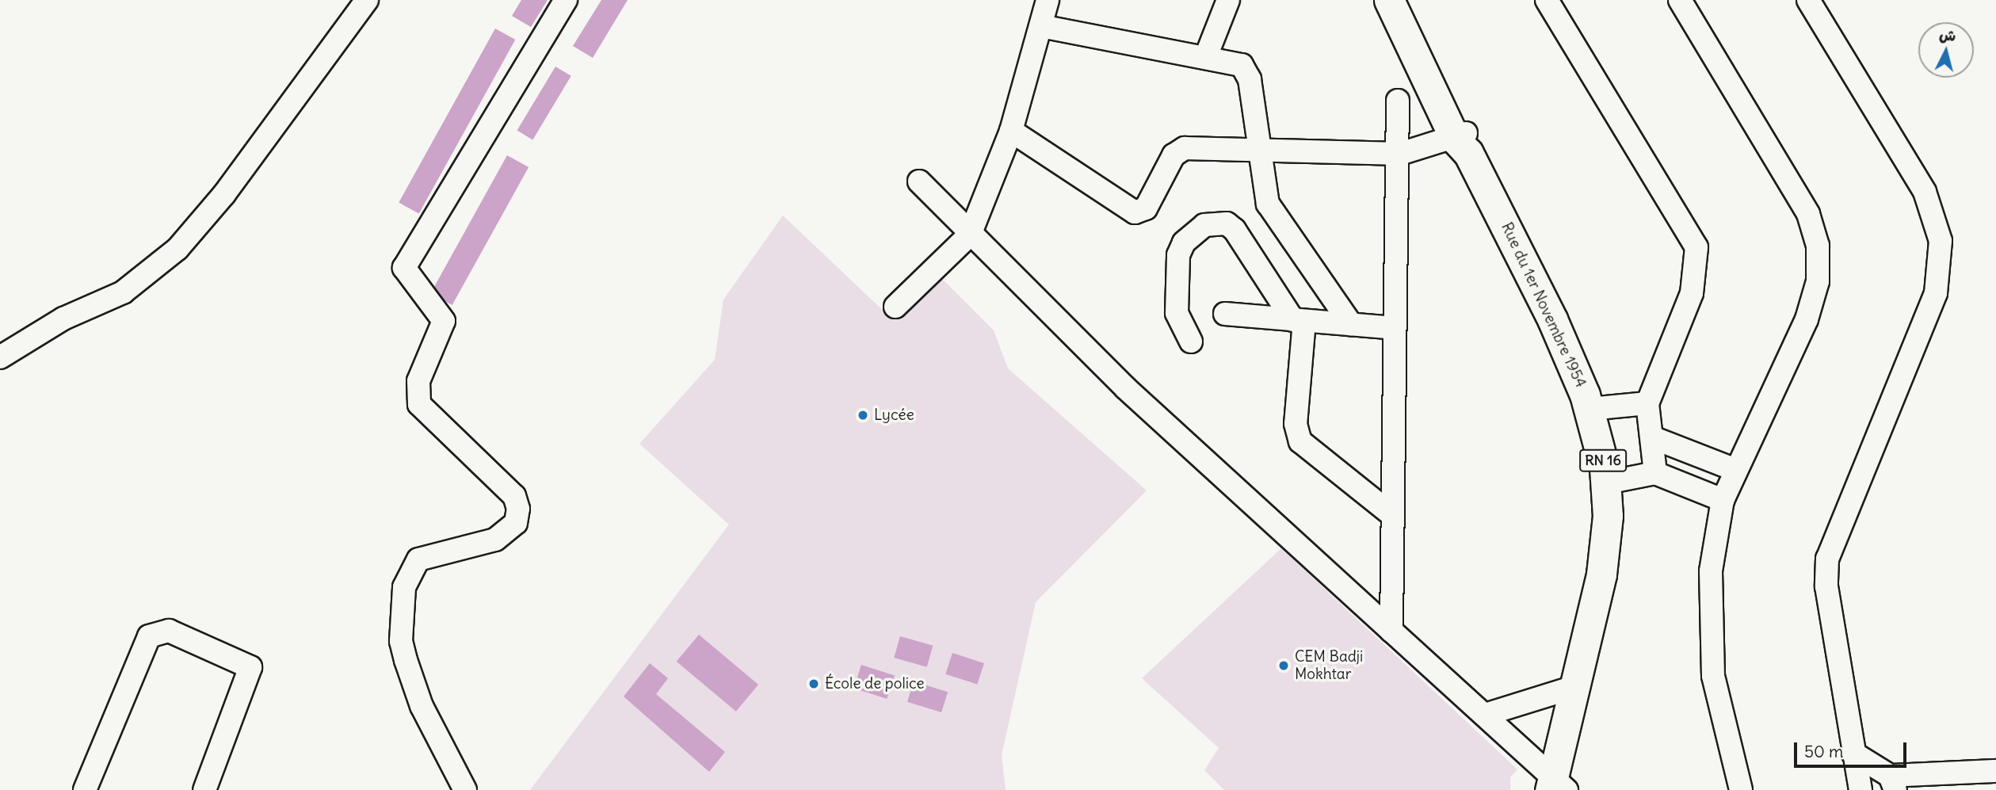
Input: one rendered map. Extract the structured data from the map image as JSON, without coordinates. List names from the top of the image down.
{
  "streets": {
    "main road": ["Rue du 1er Novembre 1954", "RN 16"]
  },
  "crossings": [
    ["Rue du 1er Novembre 1954", "RN 16"]
  ],
  "places": ["Lycée", "CEM Badji Mokhtar", "École de police"],
  "scale_bar": "50 m",
  "north": "top"
}
